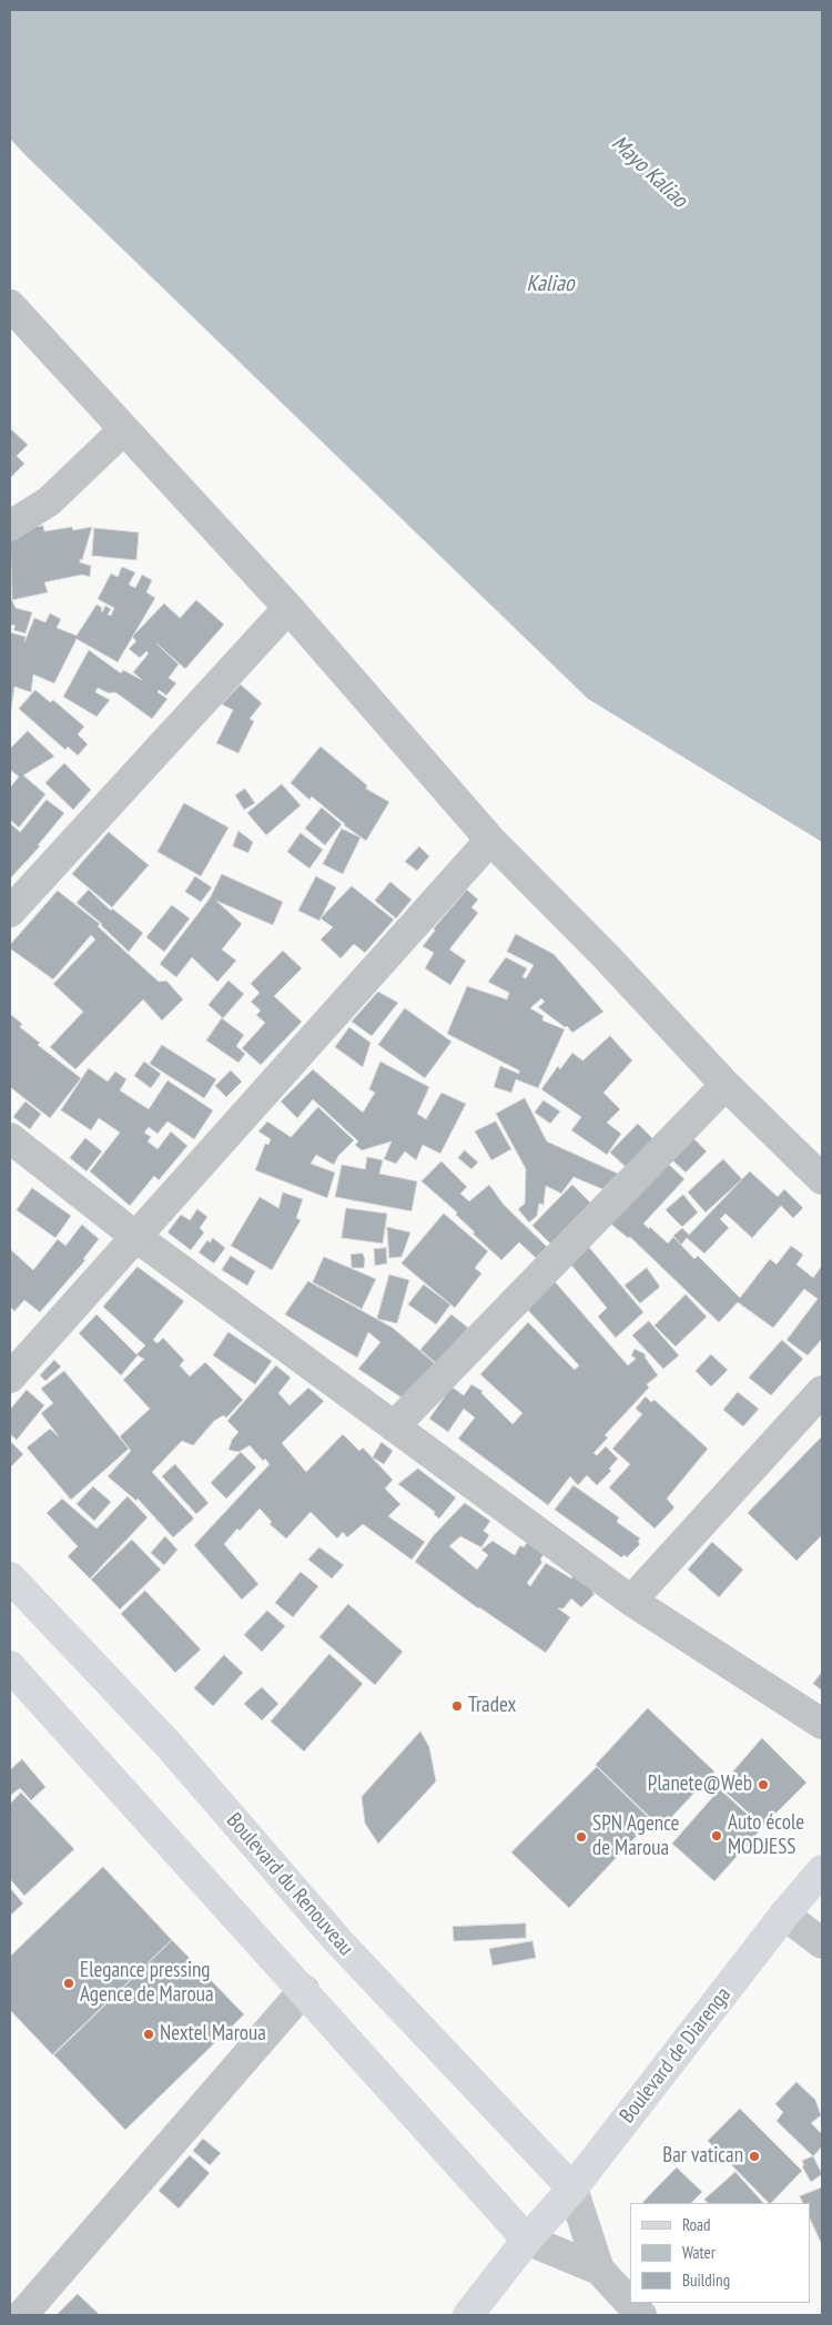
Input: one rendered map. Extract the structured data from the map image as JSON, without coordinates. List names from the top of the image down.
{
  "streets": {
    "main road": ["Boulevard du Renouveau", "Boulevard de Diarenga"]
  },
  "crossings": [
    ["Boulevard du Renouveau", "Boulevard de Diarenga"]
  ],
  "water": ["Mayo Kaliao", "Kaliao"],
  "places": [
    "Tradex",
    "Planete@Web",
    "Auto école MODJESS",
    "SPN Agence de Maroua",
    "Elegance pressing Agence de Maroua",
    "Nextel Maroua",
    "Bar vatican"
  ],
  "legend": ["Road", "Water", "Building"]
}
